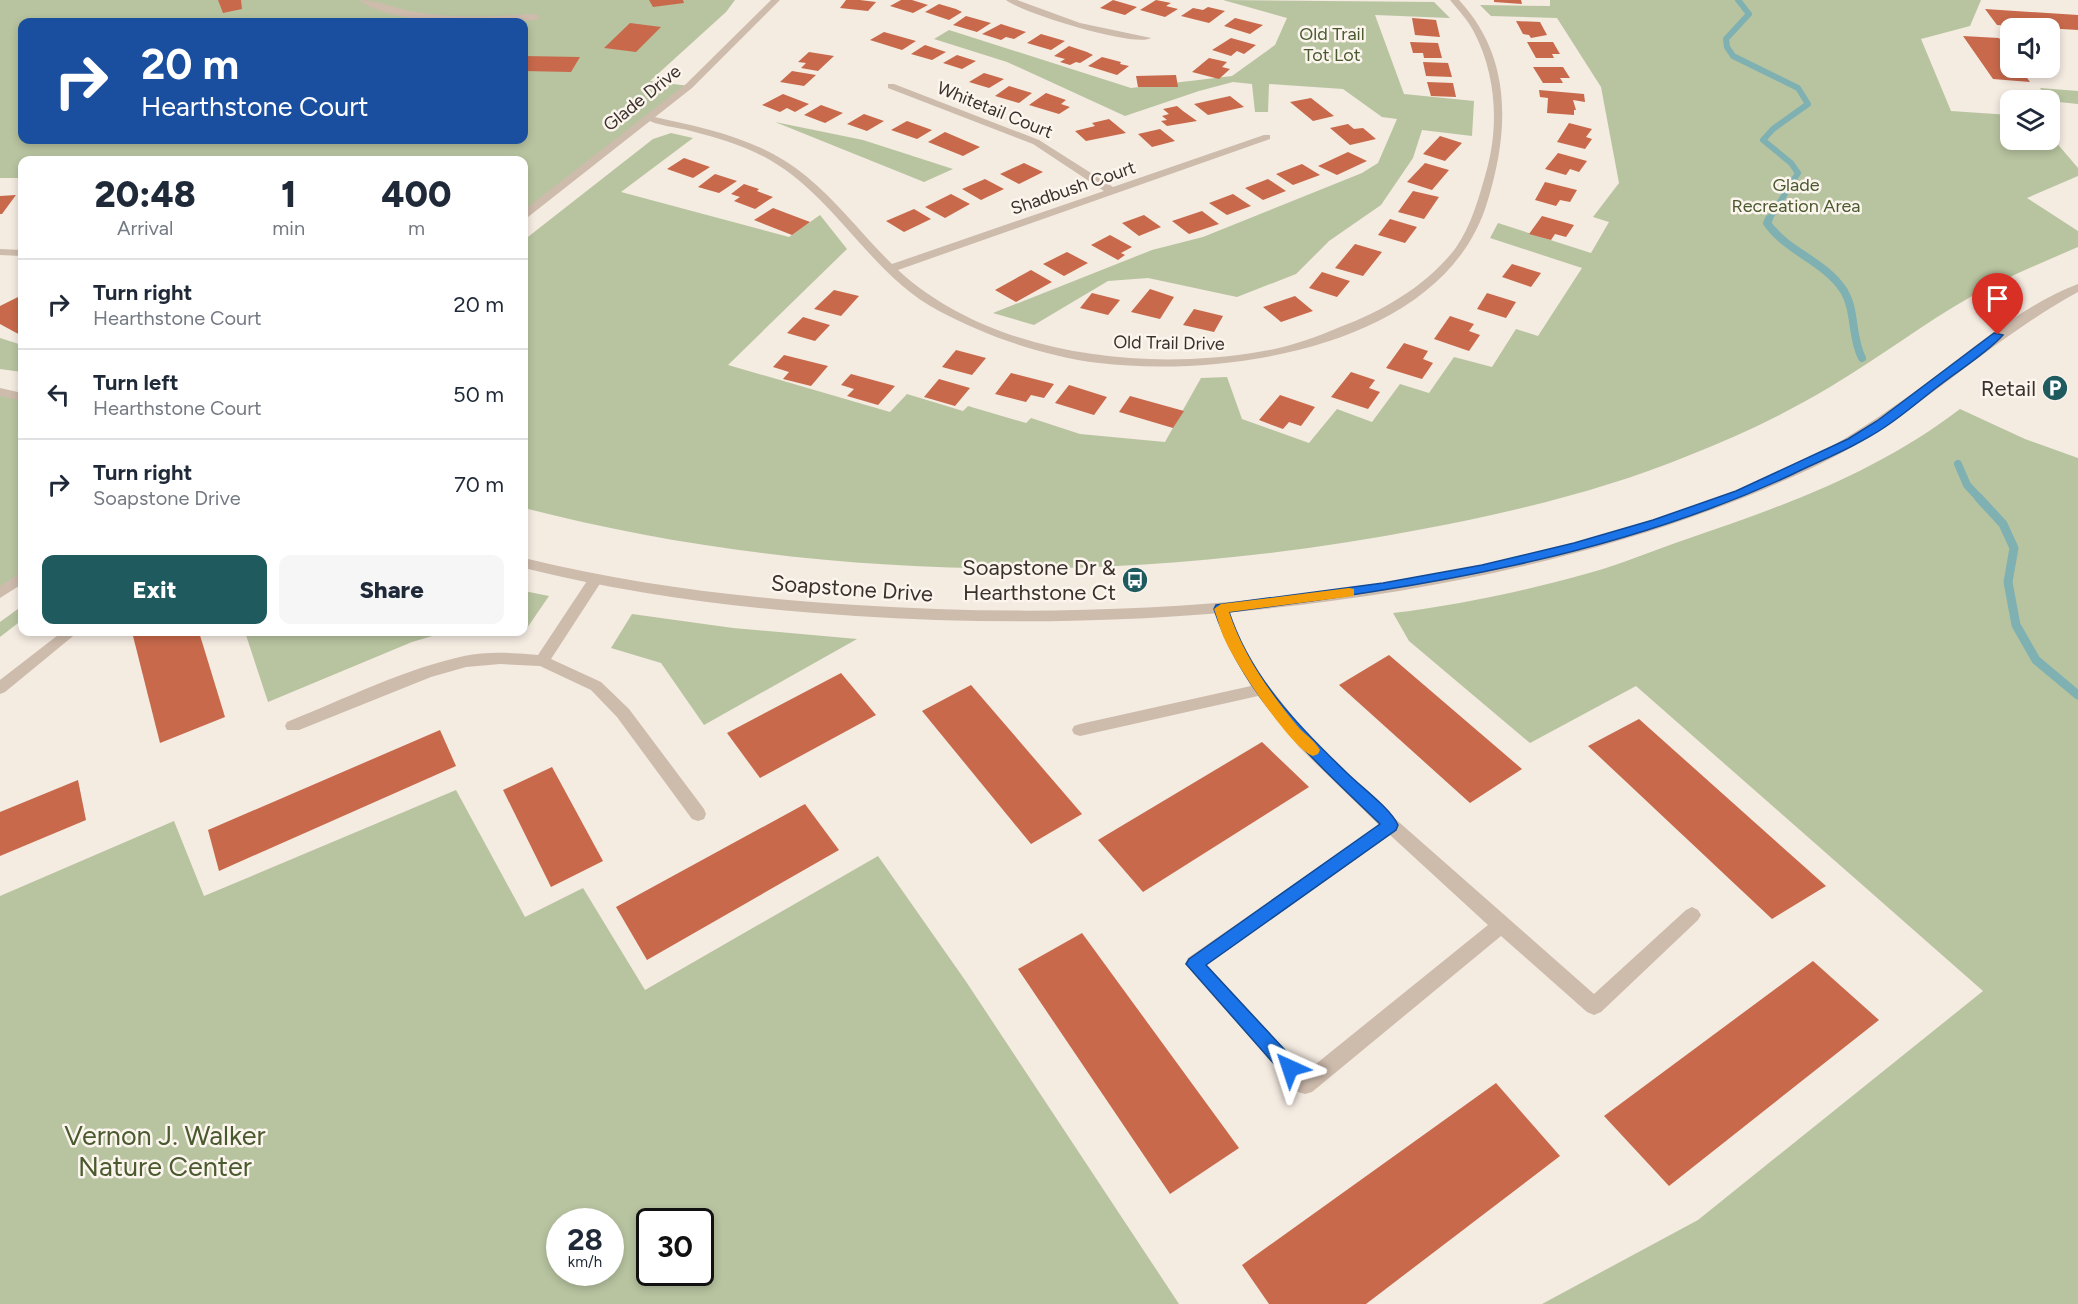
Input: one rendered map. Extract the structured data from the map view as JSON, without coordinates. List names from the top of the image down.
{
  "streets": {
    "street": [
      "Glade Drive",
      "Whitetail Court",
      "Shadbush Court",
      "Old Trail Drive",
      "Soapstone Drive"
    ]
  },
  "crossings": [
    ["Glade Drive", "Old Trail Drive"],
    ["Whitetail Court", "Shadbush Court"],
    ["Shadbush Court", "Old Trail Drive"]
  ],
  "parks": ["Old Trail Tot Lot", "Glade Recreation Area", "Vernon J. Walker Nature Center"],
  "places": {
    "parking": ["Retail"],
    "bus stop": ["Soapstone Dr & Hearthstone Ct"]
  },
  "page": {
    "turn": ["20 m", "Hearthstone Court"],
    "eta": [
      "20:48",
      "Arrival",
      "1",
      "min",
      "400",
      "m"
    ],
    "list": [
      {
        "name": "Turn right",
        "note": "Hearthstone Court",
        "value": "20 m"
      },
      {
        "name": "Turn left",
        "note": "Hearthstone Court",
        "value": "50 m"
      },
      {
        "name": "Turn right",
        "note": "Soapstone Drive",
        "value": "70 m"
      }
    ],
    "buttons": ["Exit", "Share"],
    "speed": "28 km/h",
    "limit": "30"
  }
}
